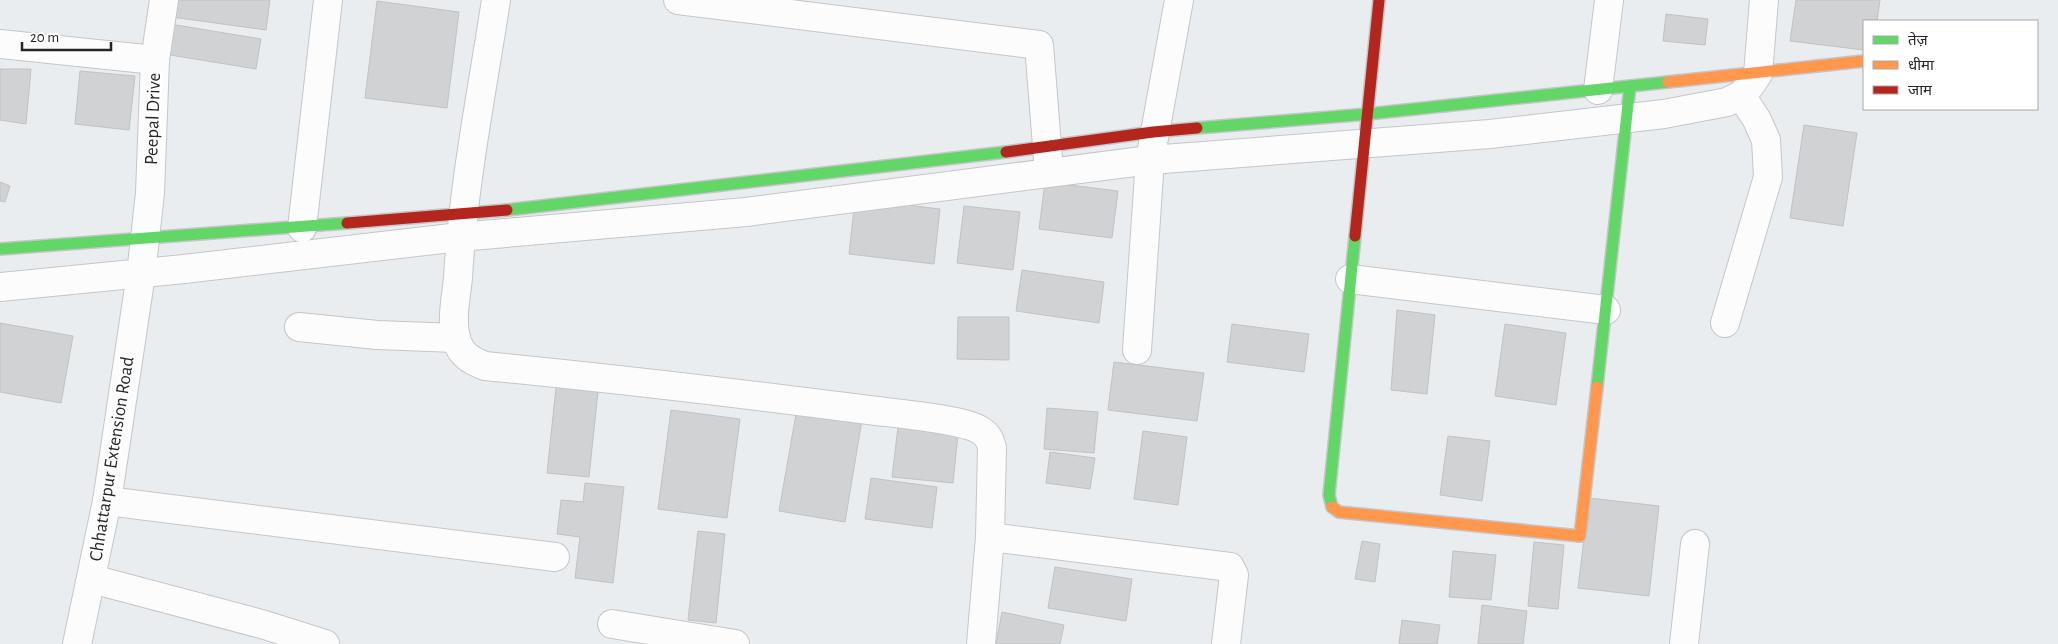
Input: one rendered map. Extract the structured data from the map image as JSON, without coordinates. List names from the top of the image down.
{
  "streets": {
    "street": ["Peepal Drive", "Chhattarpur Extension Road"]
  },
  "crossings": [
    ["Peepal Drive", "Chhattarpur Extension Road"]
  ],
  "legend": ["तेज़", "धीमा", "जाम"],
  "scale_bar": "20 m"
}
